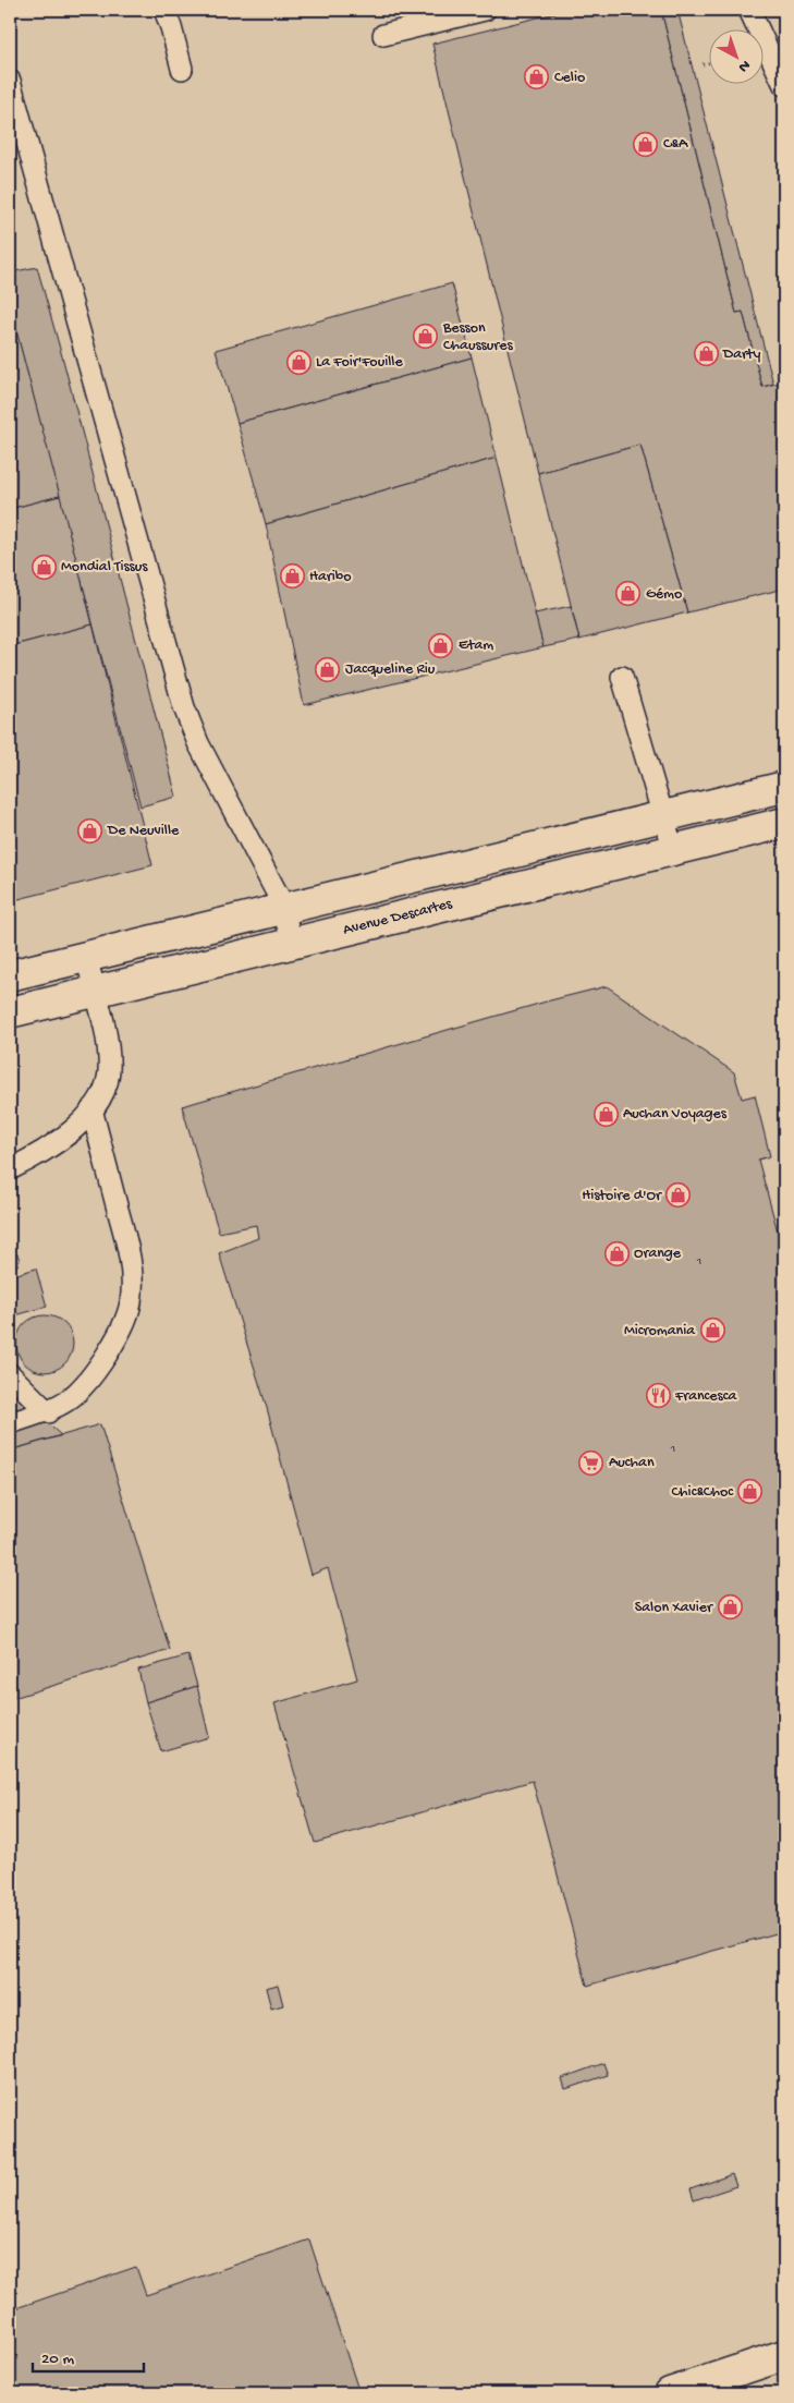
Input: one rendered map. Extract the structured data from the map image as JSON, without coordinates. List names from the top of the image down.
{
  "streets": {
    "street": ["Avenue Descartes"]
  },
  "places": {
    "shop": [
      "Celio",
      "C&A",
      "Besson Chaussures",
      "Darty",
      "La Foir'Fouille",
      "Mondial Tissus",
      "Haribo",
      "Gémo",
      "Etam",
      "Jacqueline Riu",
      "De Neuville",
      "Auchan Voyages",
      "Histoire d'Or",
      "Orange",
      "Micromania",
      "Chic&Choc",
      "Salon Xavier"
    ],
    "restaurant": ["Francesca"],
    "supermarket": ["Auchan"]
  },
  "house_numbers": ["1", "1"],
  "scale_bar": "20 m",
  "north": "bottom right"
}
